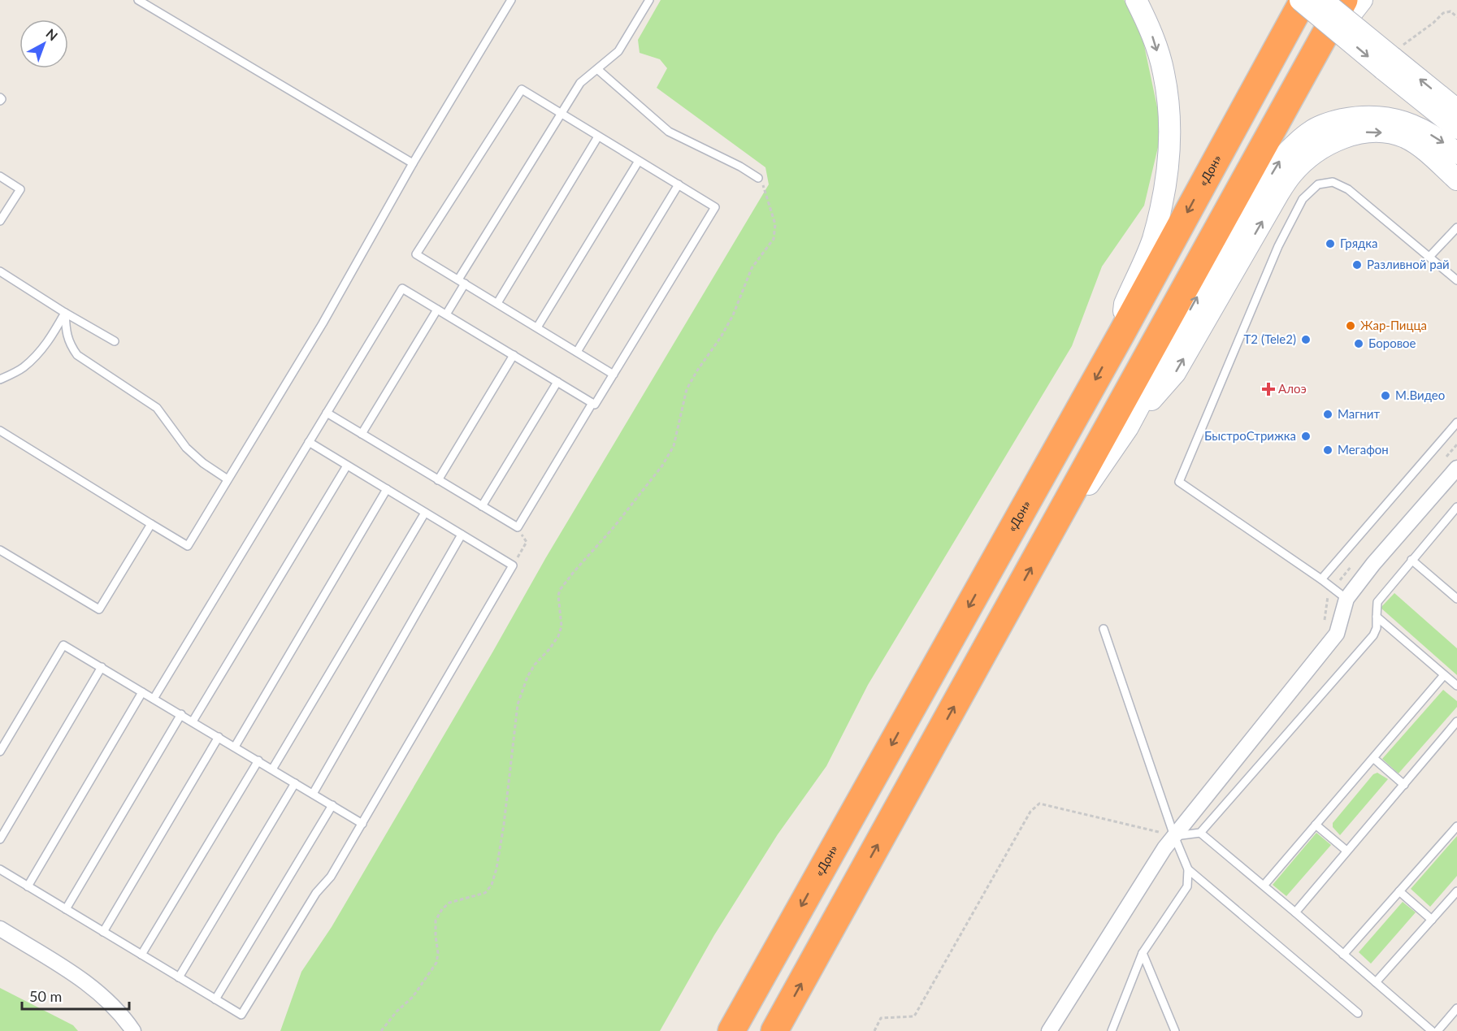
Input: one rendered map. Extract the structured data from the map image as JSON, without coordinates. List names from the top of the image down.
{
  "streets": {
    "highway": ["«Дон»"]
  },
  "places": {
    "other": [
      "Грядка",
      "Разливной рай",
      "Жар-Пицца",
      "T2 (Tele2)",
      "Боровое",
      "М.Видео",
      "Магнит",
      "БыстроСтрижка",
      "Мегафон"
    ],
    "health": ["Алоэ"]
  },
  "scale_bar": "50 m",
  "north": "top right"
}
